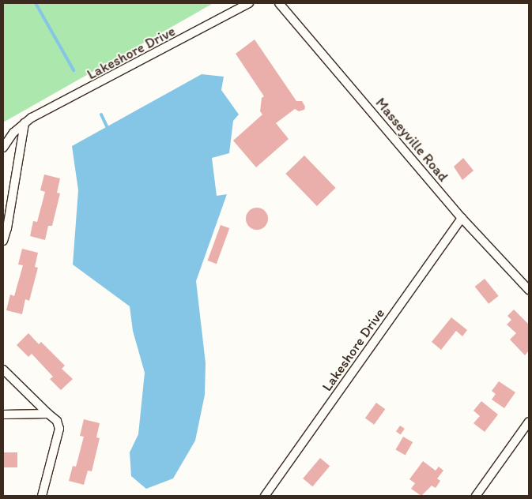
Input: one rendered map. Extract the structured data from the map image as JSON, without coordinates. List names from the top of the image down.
{
  "streets": {
    "street": ["Lakeshore Drive", "Masseyville Road"]
  },
  "crossings": [
    ["Lakeshore Drive", "Masseyville Road"]
  ]
}
